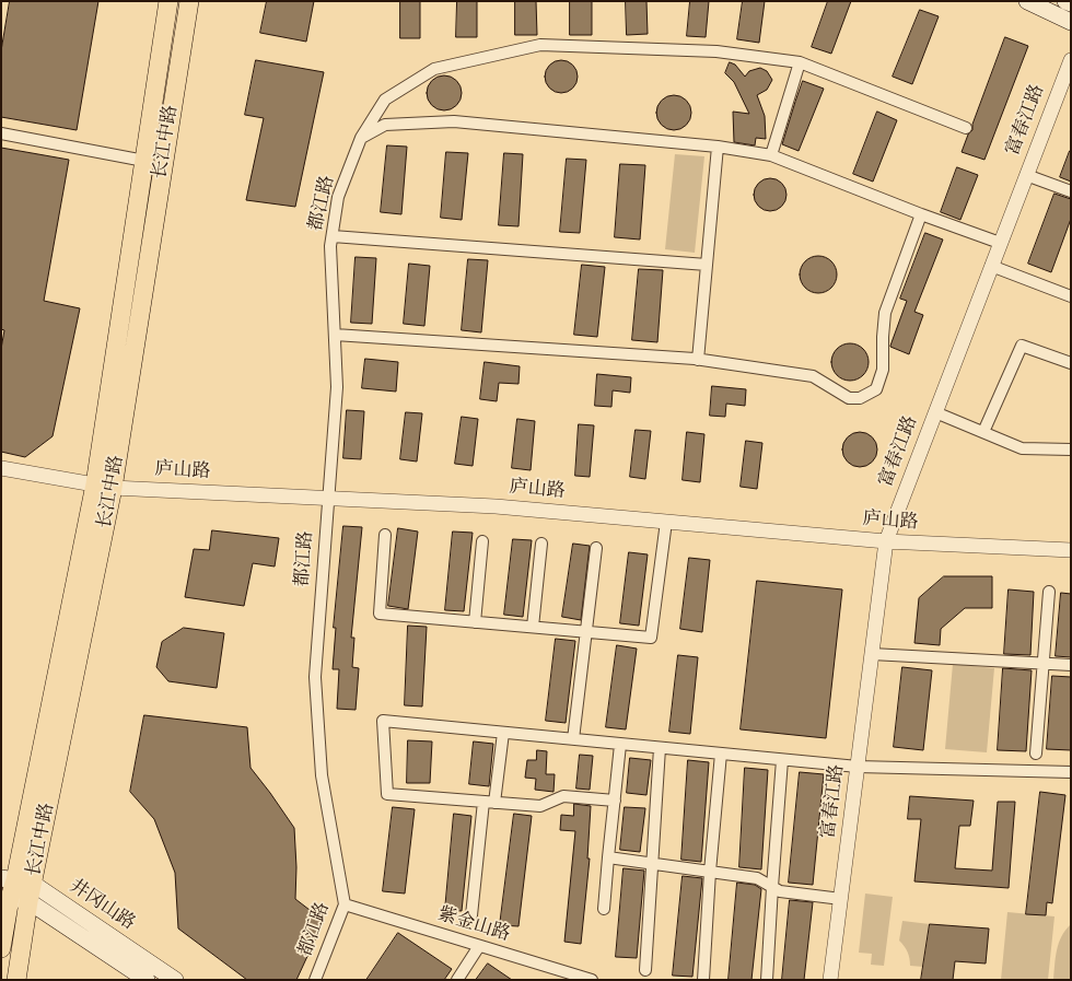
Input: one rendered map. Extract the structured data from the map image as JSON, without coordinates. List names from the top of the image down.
{
  "streets": {
    "main road": ["长江中路", "井冈山路"],
    "street": [
      "富春江路",
      "都江路",
      "庐山路",
      "紫金山路"
    ]
  },
  "crossings": [
    ["富春江路", "庐山路"],
    ["长江中路", "庐山路"],
    ["长江中路", "井冈山路"],
    ["都江路", "庐山路"],
    ["都江路", "紫金山路"]
  ]
}
